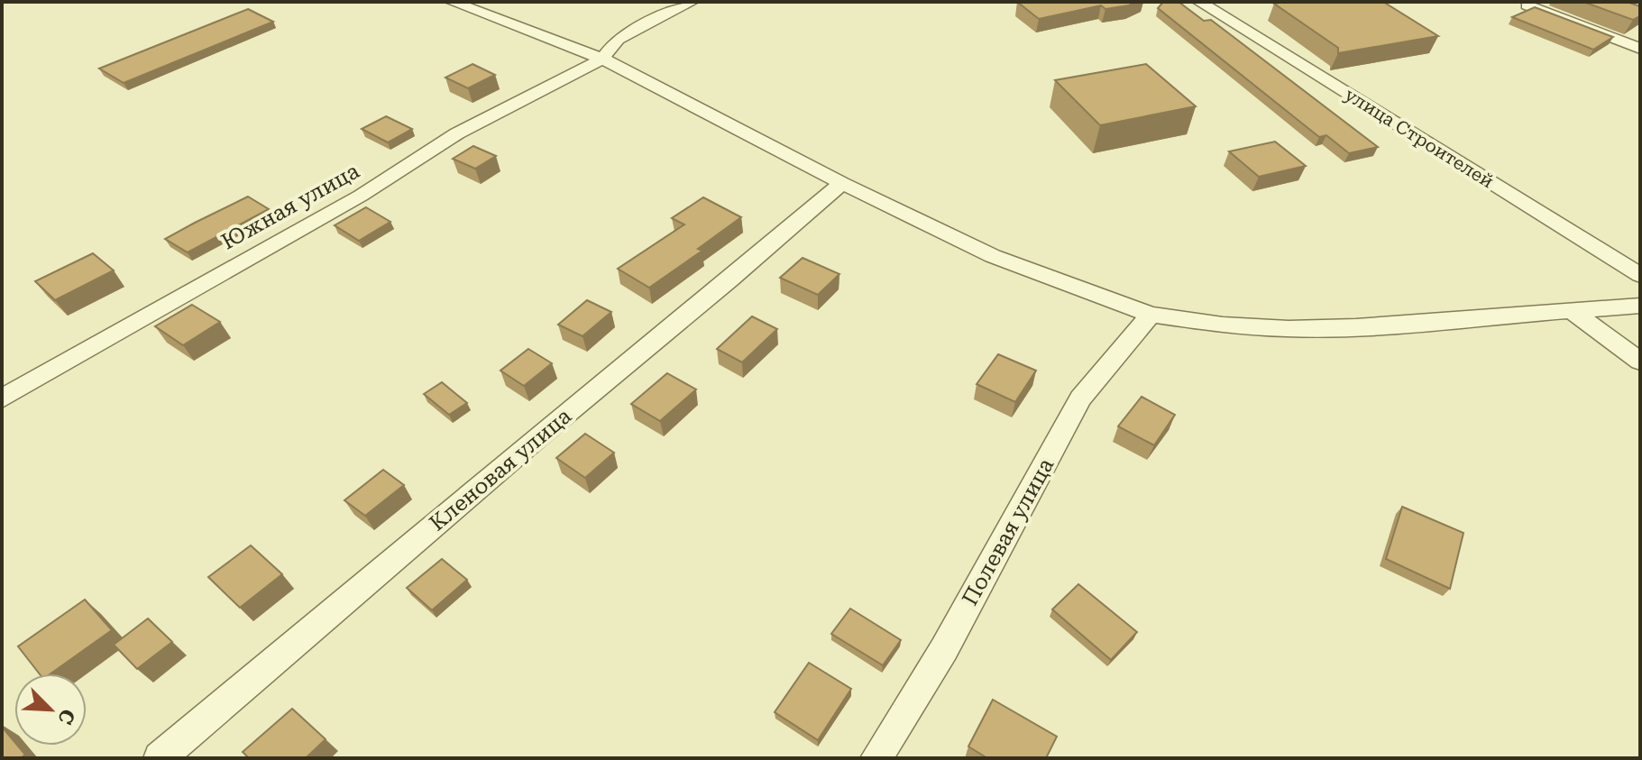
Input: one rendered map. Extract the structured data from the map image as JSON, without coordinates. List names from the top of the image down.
{
  "streets": {
    "street": [
      "улица Строителей",
      "Южная улица",
      "Кленовая улица",
      "Полевая улица"
    ]
  },
  "north": "bottom right"
}
